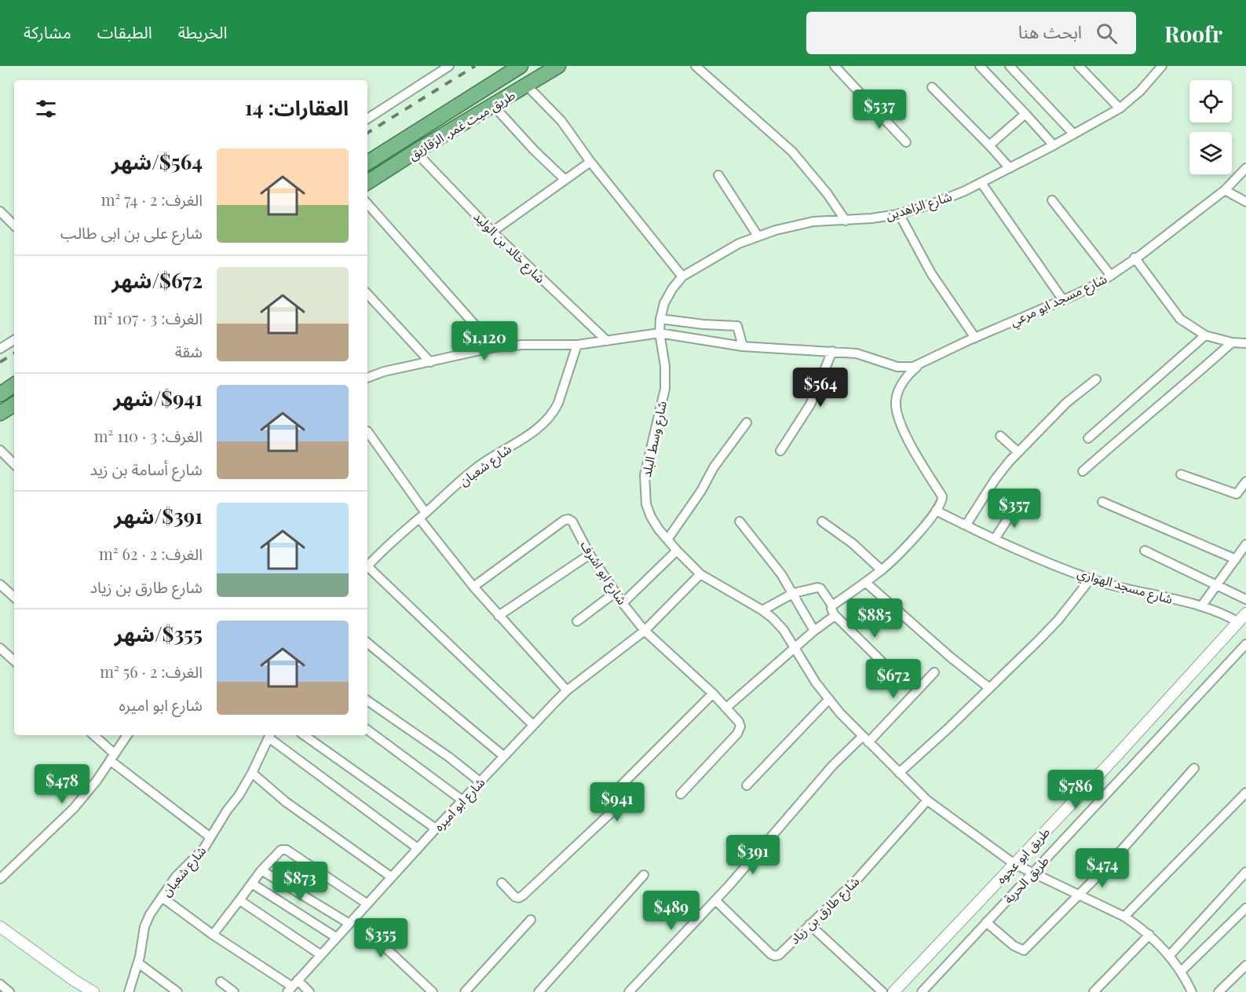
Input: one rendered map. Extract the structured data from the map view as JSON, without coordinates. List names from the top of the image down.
{
  "streets": {
    "highway": ["طريق ميت غمر, الزقازيق"],
    "street": [
      "شارع الزاهدين",
      "شارع خالد بن الوليد",
      "شارع مسجد ابو مرعي",
      "شارع وسط البلد",
      "شارع شعبان",
      "شارع ابو اشرف",
      "شارع مسجد الهواري",
      "شارع ابو اميره",
      "طريق ابو عجوه",
      "طريق الحرية",
      "شارع طارق بن زياد"
    ]
  },
  "crossings": [
    ["طريق ميت غمر, الزقازيق", "شارع خالد بن الوليد"],
    ["شارع الزاهدين", "شارع وسط البلد"],
    ["شارع وسط البلد", "شارع ابو اميره"],
    ["شارع وسط البلد", "طريق ابو عجوه"],
    ["شارع وسط البلد", "طريق الحرية"],
    ["شارع وسط البلد", "شارع طارق بن زياد"],
    ["شارع ابو اشرف", "شارع ابو اميره"],
    ["شارع مسجد الهواري", "طريق ابو عجوه"]
  ],
  "page": {
    "header": "Roofr",
    "search": "ابحث هنا",
    "nav": ["الخريطة", "الطبقات", "مشاركة"],
    "heading": "العقارات: 14",
    "price": [
      "$537",
      "$1,120",
      "$564",
      "$357",
      "$885",
      "$672",
      "$478",
      "$786",
      "$941",
      "$391",
      "$474",
      "$873",
      "$489",
      "$355"
    ],
    "list": [
      {
        "name": "$564/شهر",
        "note": "الغرف: 2 · 74 m² · شارع على بن ابى طالب"
      },
      {
        "name": "$672/شهر",
        "note": "الغرف: 3 · 107 m² · شقة"
      },
      {
        "name": "$941/شهر",
        "note": "الغرف: 3 · 110 m² · شارع أسامة بن زيد"
      },
      {
        "name": "$391/شهر",
        "note": "الغرف: 2 · 62 m² · شارع طارق بن زياد"
      },
      {
        "name": "$355/شهر",
        "note": "الغرف: 2 · 56 m² · شارع ابو اميره"
      }
    ]
  }
}
